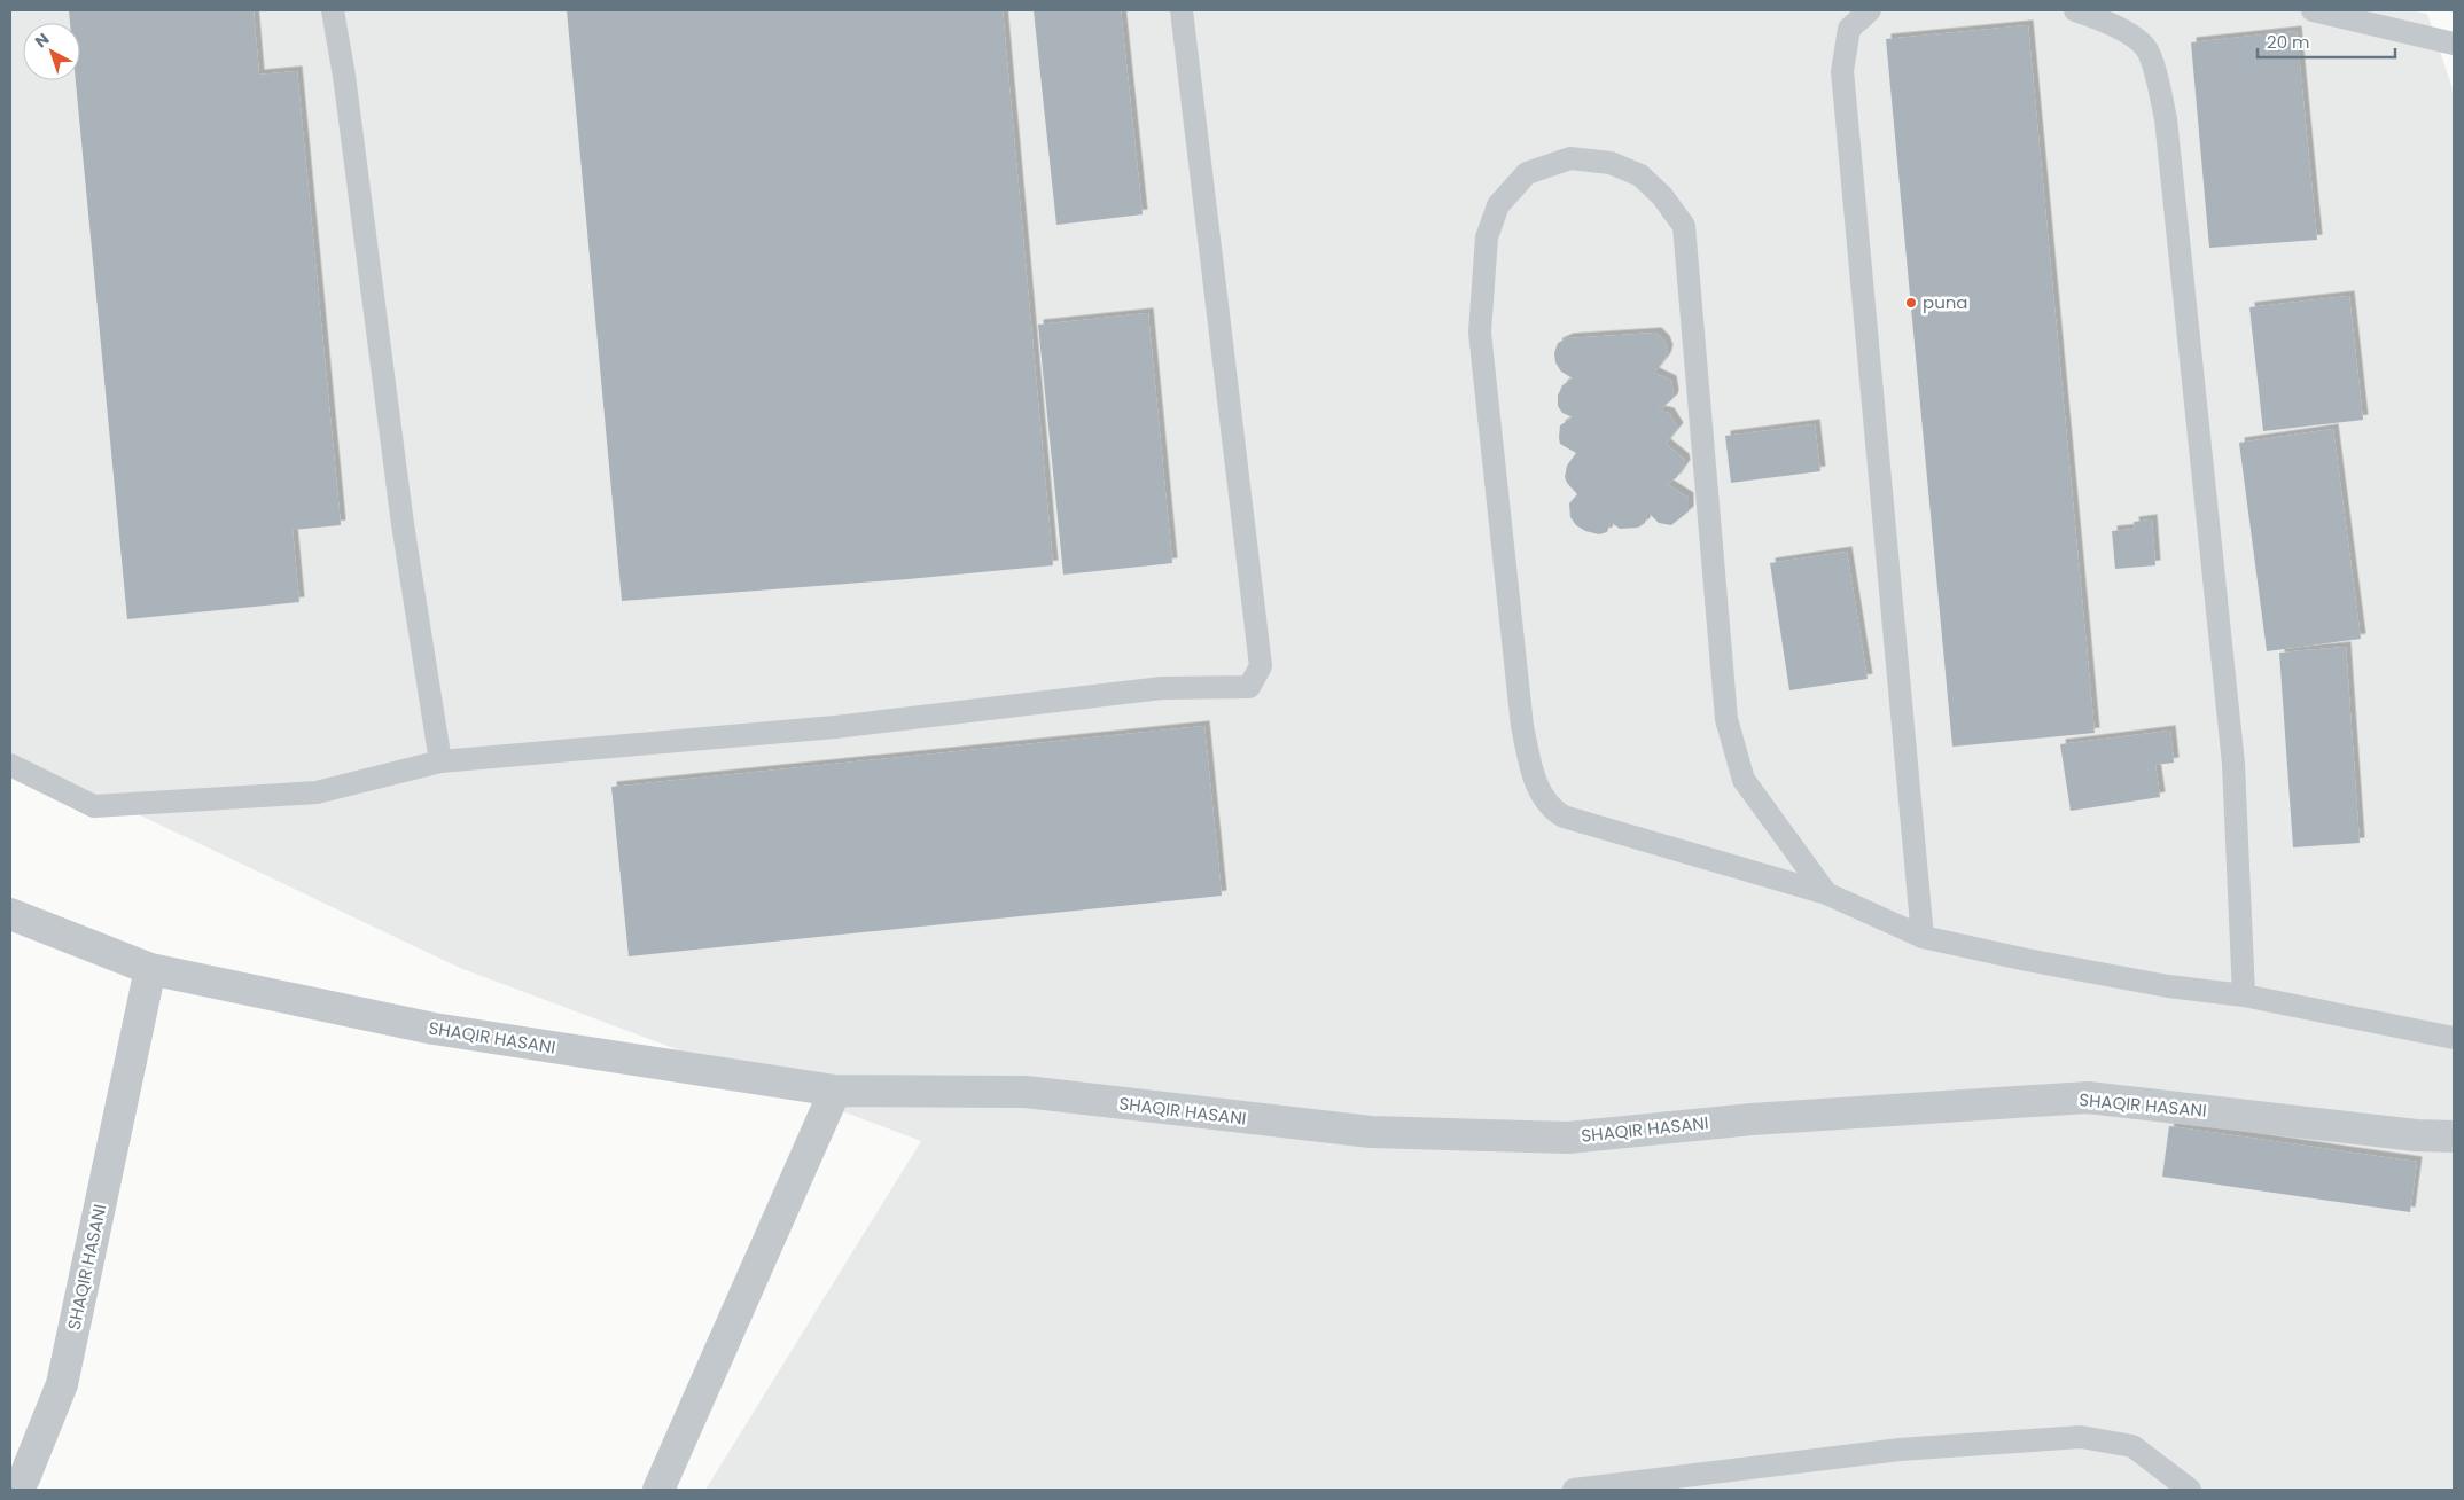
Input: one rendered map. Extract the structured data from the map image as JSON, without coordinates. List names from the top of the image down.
{
  "streets": {
    "street": ["SHAQIR HASANI"]
  },
  "places": ["puna"],
  "scale_bar": "20 m",
  "north": "top left"
}
